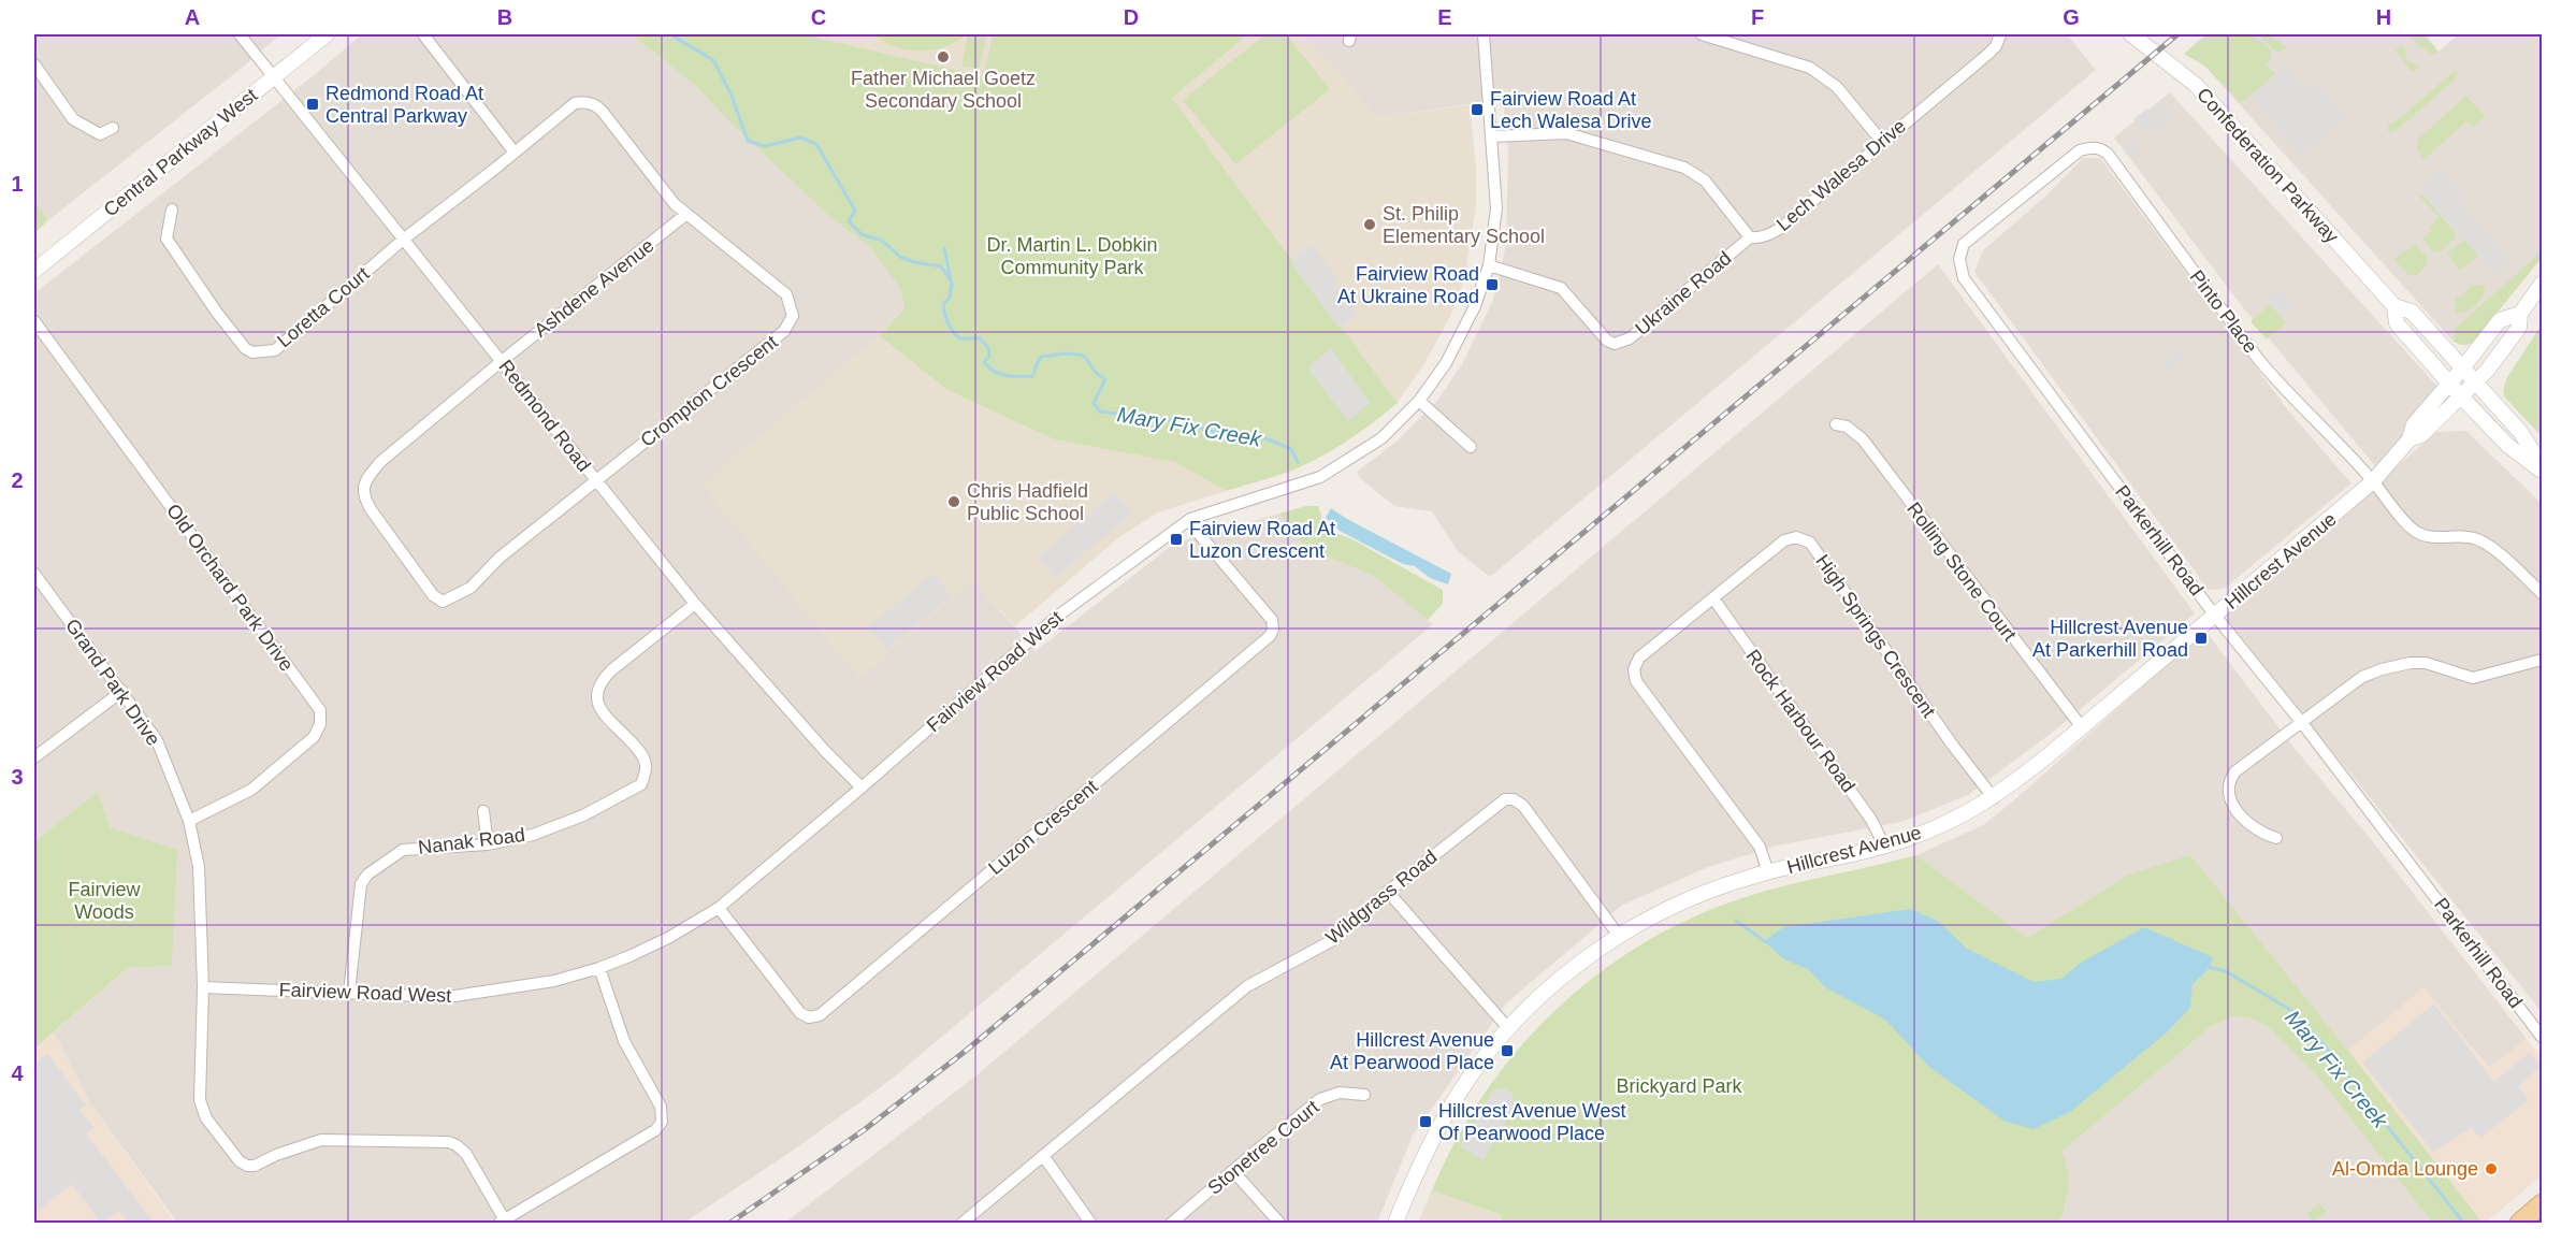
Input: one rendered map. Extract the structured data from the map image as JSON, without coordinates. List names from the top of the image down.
{
  "streets": {
    "street": [
      "Central Parkway West",
      "Confederation Parkway",
      "Lech Walesa Drive",
      "Ashdene Avenue",
      "Ukraine Road",
      "Loretta Court",
      "Pinto Place",
      "Crompton Crescent",
      "Redmond Road",
      "Parkerhill Road",
      "Hillcrest Avenue",
      "Rolling Stone Court",
      "Old Orchard Park Drive",
      "High Springs Crescent",
      "Fairview Road West",
      "Grand Park Drive",
      "Rock Harbour Road",
      "Luzon Crescent",
      "Nanak Road",
      "Wildgrass Road",
      "Stonetree Court"
    ]
  },
  "crossings": [
    ["Central Parkway West", "Redmond Road"],
    ["Confederation Parkway", "Hillcrest Avenue"],
    ["Lech Walesa Drive", "Ukraine Road"],
    ["Ashdene Avenue", "Crompton Crescent"],
    ["Ashdene Avenue", "Redmond Road"],
    ["Ukraine Road", "Fairview Road West"],
    ["Loretta Court", "Crompton Crescent"],
    ["Loretta Court", "Redmond Road"],
    ["Pinto Place", "Parkerhill Road"],
    ["Pinto Place", "Hillcrest Avenue"],
    ["Crompton Crescent", "Redmond Road"],
    ["Redmond Road", "Fairview Road West"],
    ["Redmond Road", "Nanak Road"],
    ["Parkerhill Road", "Hillcrest Avenue"],
    ["Hillcrest Avenue", "Rolling Stone Court"],
    ["Hillcrest Avenue", "High Springs Crescent"],
    ["Hillcrest Avenue", "Rock Harbour Road"],
    ["Hillcrest Avenue", "Wildgrass Road"],
    ["Old Orchard Park Drive", "Grand Park Drive"],
    ["High Springs Crescent", "Rock Harbour Road"],
    ["Fairview Road West", "Grand Park Drive"],
    ["Fairview Road West", "Luzon Crescent"],
    ["Fairview Road West", "Nanak Road"]
  ],
  "water": ["Mary Fix Creek"],
  "parks": ["Dr. Martin L. Dobkin Community Park", "Fairview Woods", "Brickyard Park"],
  "places": {
    "other": [
      "Father Michael Goetz Secondary School",
      "St. Philip Elementary School",
      "Chris Hadfield Public School",
      "Al-Omda Lounge"
    ],
    "transit": [
      "Redmond Road At Central Parkway",
      "Fairview Road At Lech Walesa Drive",
      "Fairview Road At Ukraine Road",
      "Fairview Road At Luzon Crescent",
      "Hillcrest Avenue At Parkerhill Road",
      "Hillcrest Avenue At Pearwood Place",
      "Hillcrest Avenue West Of Pearwood Place"
    ]
  },
  "grid": {
    "columns": [
      "A",
      "B",
      "C",
      "D",
      "E",
      "F",
      "G",
      "H"
    ],
    "rows": [
      "1",
      "2",
      "3",
      "4"
    ]
  }
}
